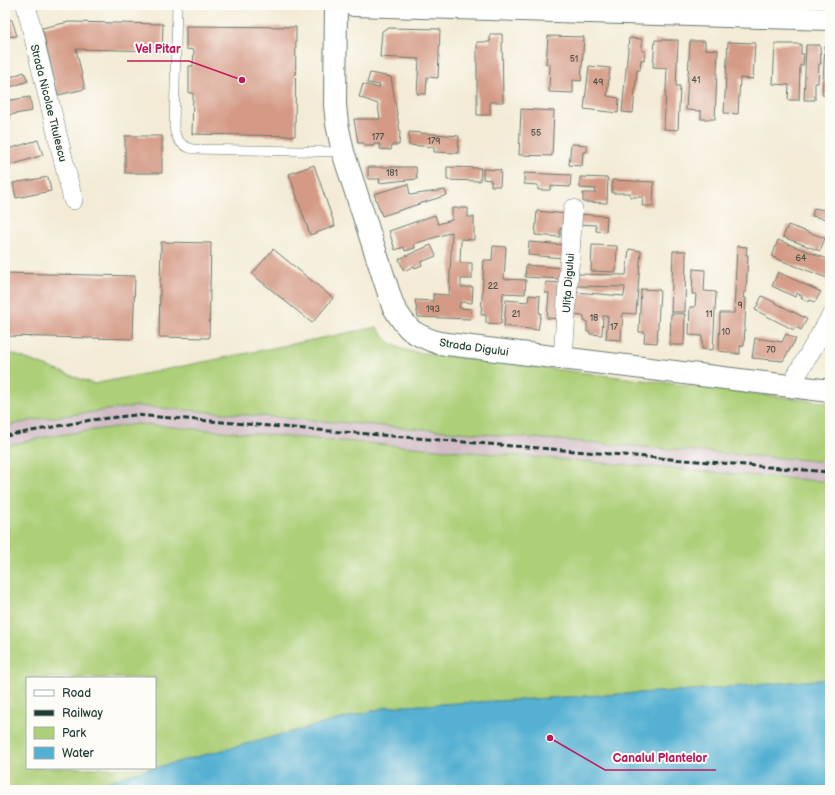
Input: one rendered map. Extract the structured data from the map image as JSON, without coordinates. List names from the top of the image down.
{
  "streets": {
    "street": ["Strada Nicolae Titulescu", "Ulița Digului", "Strada Digului"]
  },
  "crossings": [
    ["Ulița Digului", "Strada Digului"]
  ],
  "places": ["Vel Pitar", "Canalul Plantelor"],
  "house_numbers": [
    "51",
    "41",
    "49",
    "55",
    "177",
    "179",
    "181",
    "64",
    "22",
    "9",
    "193",
    "21",
    "11",
    "18",
    "17",
    "10",
    "70"
  ],
  "legend": [
    "Road",
    "Railway",
    "Park",
    "Water"
  ]
}
